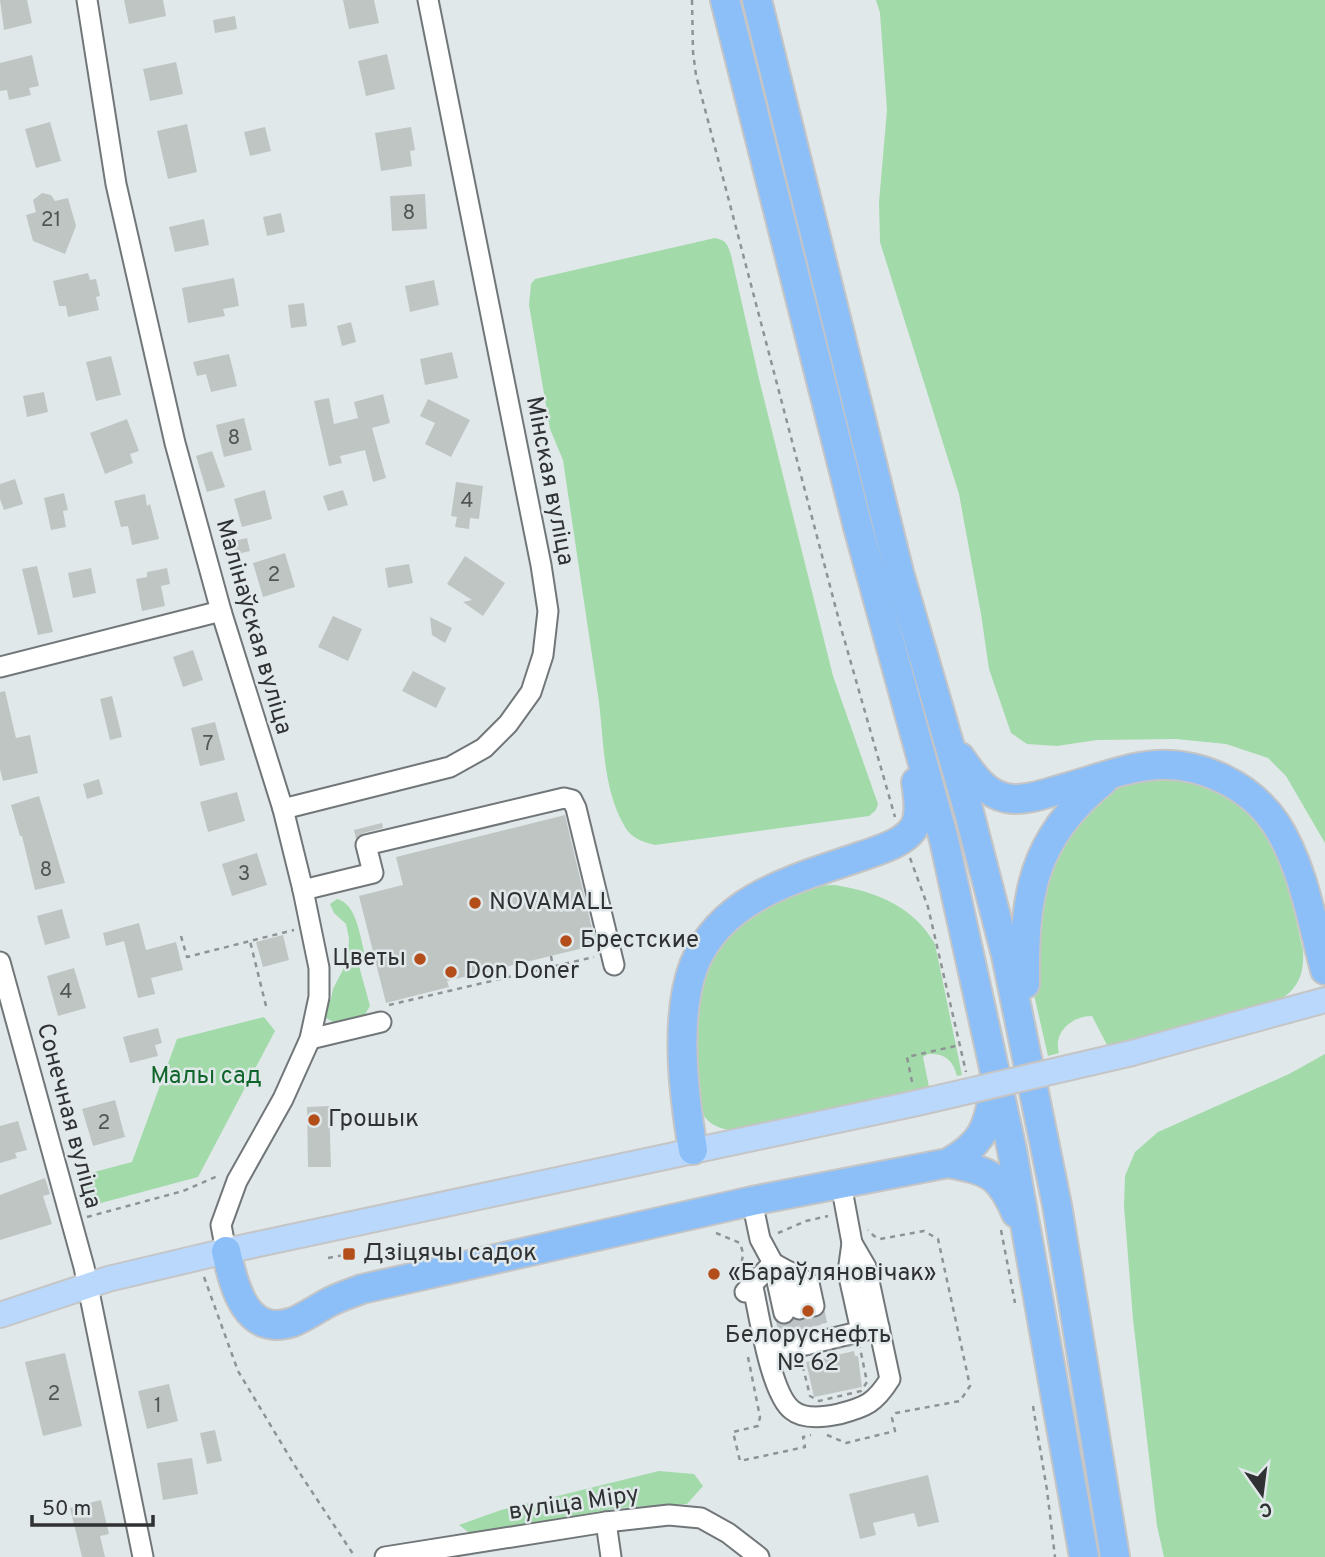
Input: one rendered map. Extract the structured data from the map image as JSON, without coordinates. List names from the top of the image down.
{
  "streets": {
    "street": [
      "Мінская вуліца",
      "Малінаўская вуліца",
      "Сонечная вуліца",
      "вуліца Міру"
    ]
  },
  "crossings": [
    ["Мінская вуліца", "Малінаўская вуліца"]
  ],
  "parks": ["Малы сад"],
  "places": {
    "other": [
      "NOVAMALL",
      "Брестские",
      "Цветы",
      "Don Doner",
      "Грошык",
      "«Бараўляновічак»",
      "Белоруснефть № 62"
    ],
    "transit": ["Дзіцячы садок"]
  },
  "house_numbers": [
    "8",
    "21",
    "8",
    "4",
    "2",
    "7",
    "8",
    "3",
    "4",
    "2",
    "2",
    "1"
  ],
  "scale_bar": "50 m",
  "north": "bottom"
}
